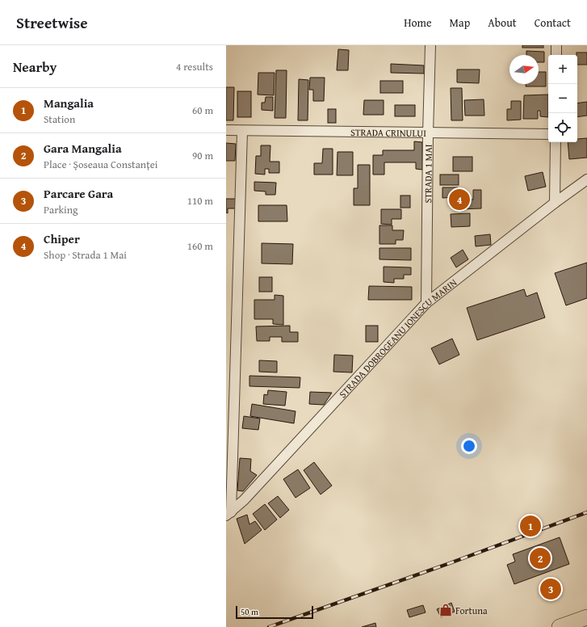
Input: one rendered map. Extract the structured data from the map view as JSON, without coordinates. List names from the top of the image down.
{
  "streets": {
    "street": ["STRADA CRINULUI", "STRADA 1 MAI", "STRADA DOBROGEANU IONESCU MARIN"]
  },
  "crossings": [
    ["STRADA CRINULUI", "STRADA 1 MAI"],
    ["STRADA 1 MAI", "STRADA DOBROGEANU IONESCU MARIN"]
  ],
  "places": {
    "shop": ["Fortuna"]
  },
  "scale_bar": "50 m",
  "north": "right",
  "page": {
    "header": "Streetwise",
    "nav": [
      "Home",
      "Map",
      "About",
      "Contact"
    ],
    "heading": ["Nearby", "4 results"],
    "map_buttons": ["+", "−"],
    "list": [
      {
        "mark": "1",
        "name": "Mangalia",
        "note": "Station",
        "value": "60 m"
      },
      {
        "mark": "2",
        "name": "Gara Mangalia",
        "note": "Place · Șoseaua Constanței",
        "value": "90 m"
      },
      {
        "mark": "3",
        "name": "Parcare Gara",
        "note": "Parking",
        "value": "110 m"
      },
      {
        "mark": "4",
        "name": "Chiper",
        "note": "Shop · Strada 1 Mai",
        "value": "160 m"
      }
    ],
    "pins": [
      "4",
      "1",
      "2",
      "3"
    ],
    "scale": "50 m"
  }
}
